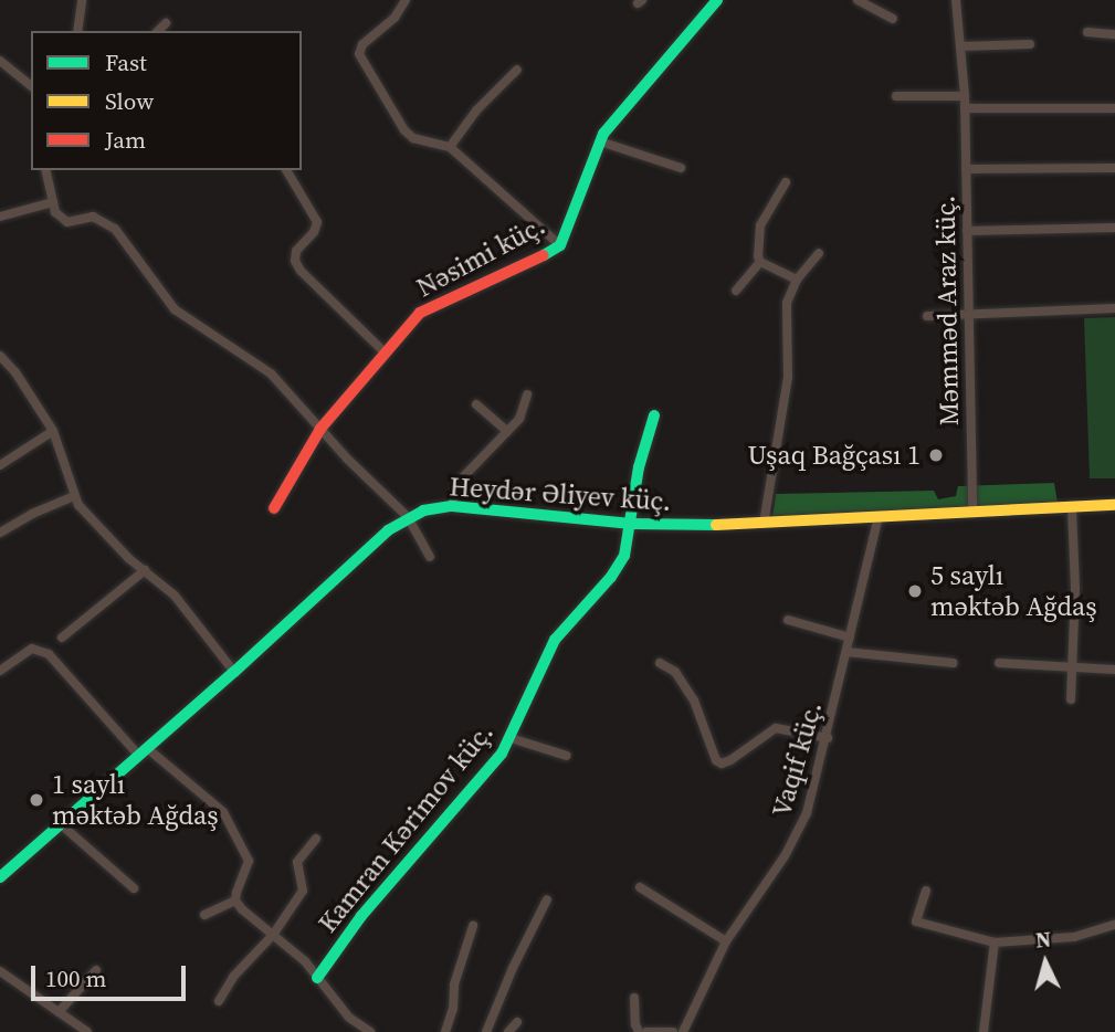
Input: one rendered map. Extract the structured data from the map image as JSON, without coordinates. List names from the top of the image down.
{
  "streets": {
    "street": [
      "Nəsimi küç.",
      "Məmməd Araz küç.",
      "Heydər Əliyev küç.",
      "Vaqif küç.",
      "Kamran Kərimov küç."
    ]
  },
  "crossings": [
    ["Məmməd Araz küç.", "Heydər Əliyev küç."],
    ["Heydər Əliyev küç.", "Vaqif küç."],
    ["Heydər Əliyev küç.", "Kamran Kərimov küç."]
  ],
  "places": ["Uşaq Bağçası 1", "5 saylı məktəb Ağdaş", "1 saylı məktəb Ağdaş"],
  "legend": ["Fast", "Slow", "Jam"],
  "scale_bar": "100 m",
  "north": "top"
}
